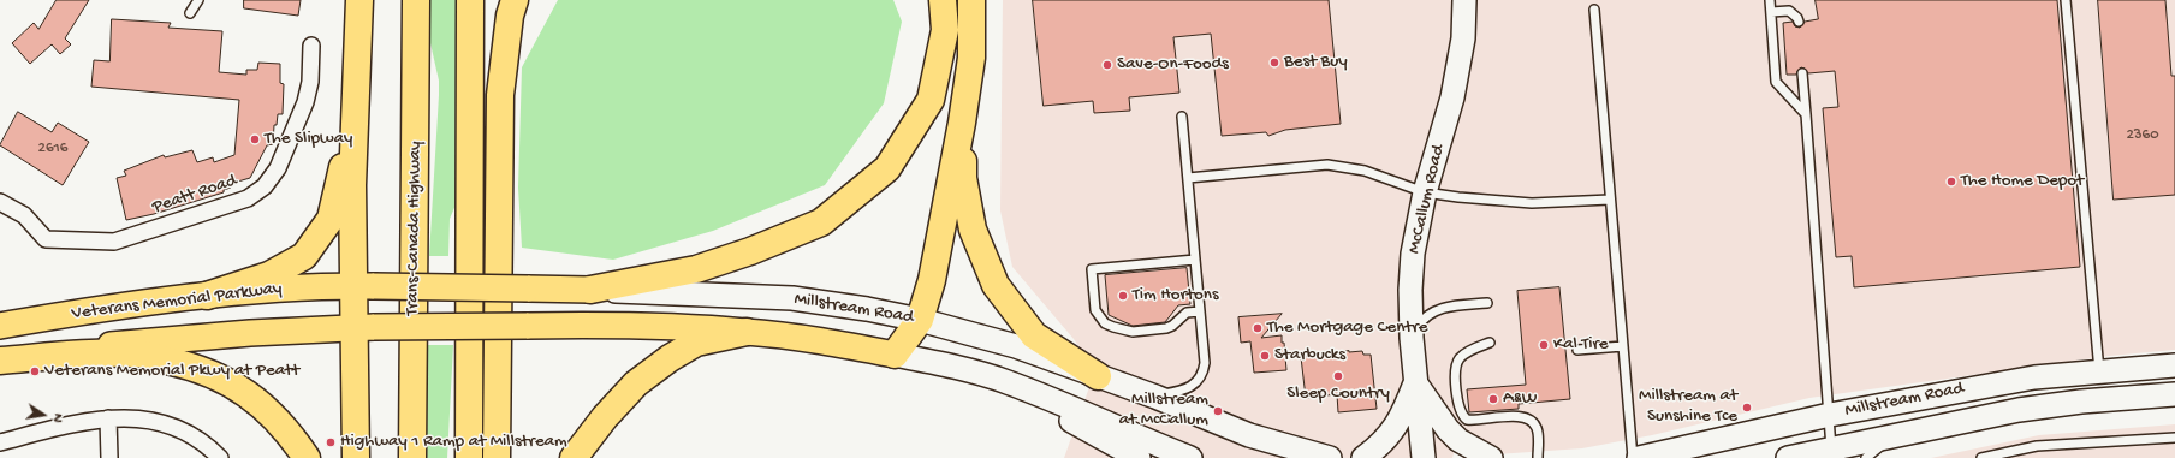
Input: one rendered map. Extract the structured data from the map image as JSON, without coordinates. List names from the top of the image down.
{
  "streets": {
    "highway": ["Trans-Canada Highway"],
    "main road": ["McCallum Road", "Veterans Memorial Parkway", "Millstream Road"],
    "street": ["Peatt Road"]
  },
  "crossings": [
    ["Veterans Memorial Parkway", "Millstream Road"]
  ],
  "places": [
    "Best Buy",
    "Save-On-Foods",
    "The Slipway",
    "The Home Depot",
    "Tim Hortons",
    "The Mortgage Centre",
    "Kal Tire",
    "Starbucks",
    "Veterans Memorial Pkwy at Peatt",
    "Sleep Country",
    "A&W",
    "Millstream at Sunshine Tce",
    "Millstream at McCallum",
    "Highway 1 Ramp at Millstream"
  ],
  "house_numbers": ["2360", "2616"],
  "north": "right"
}
